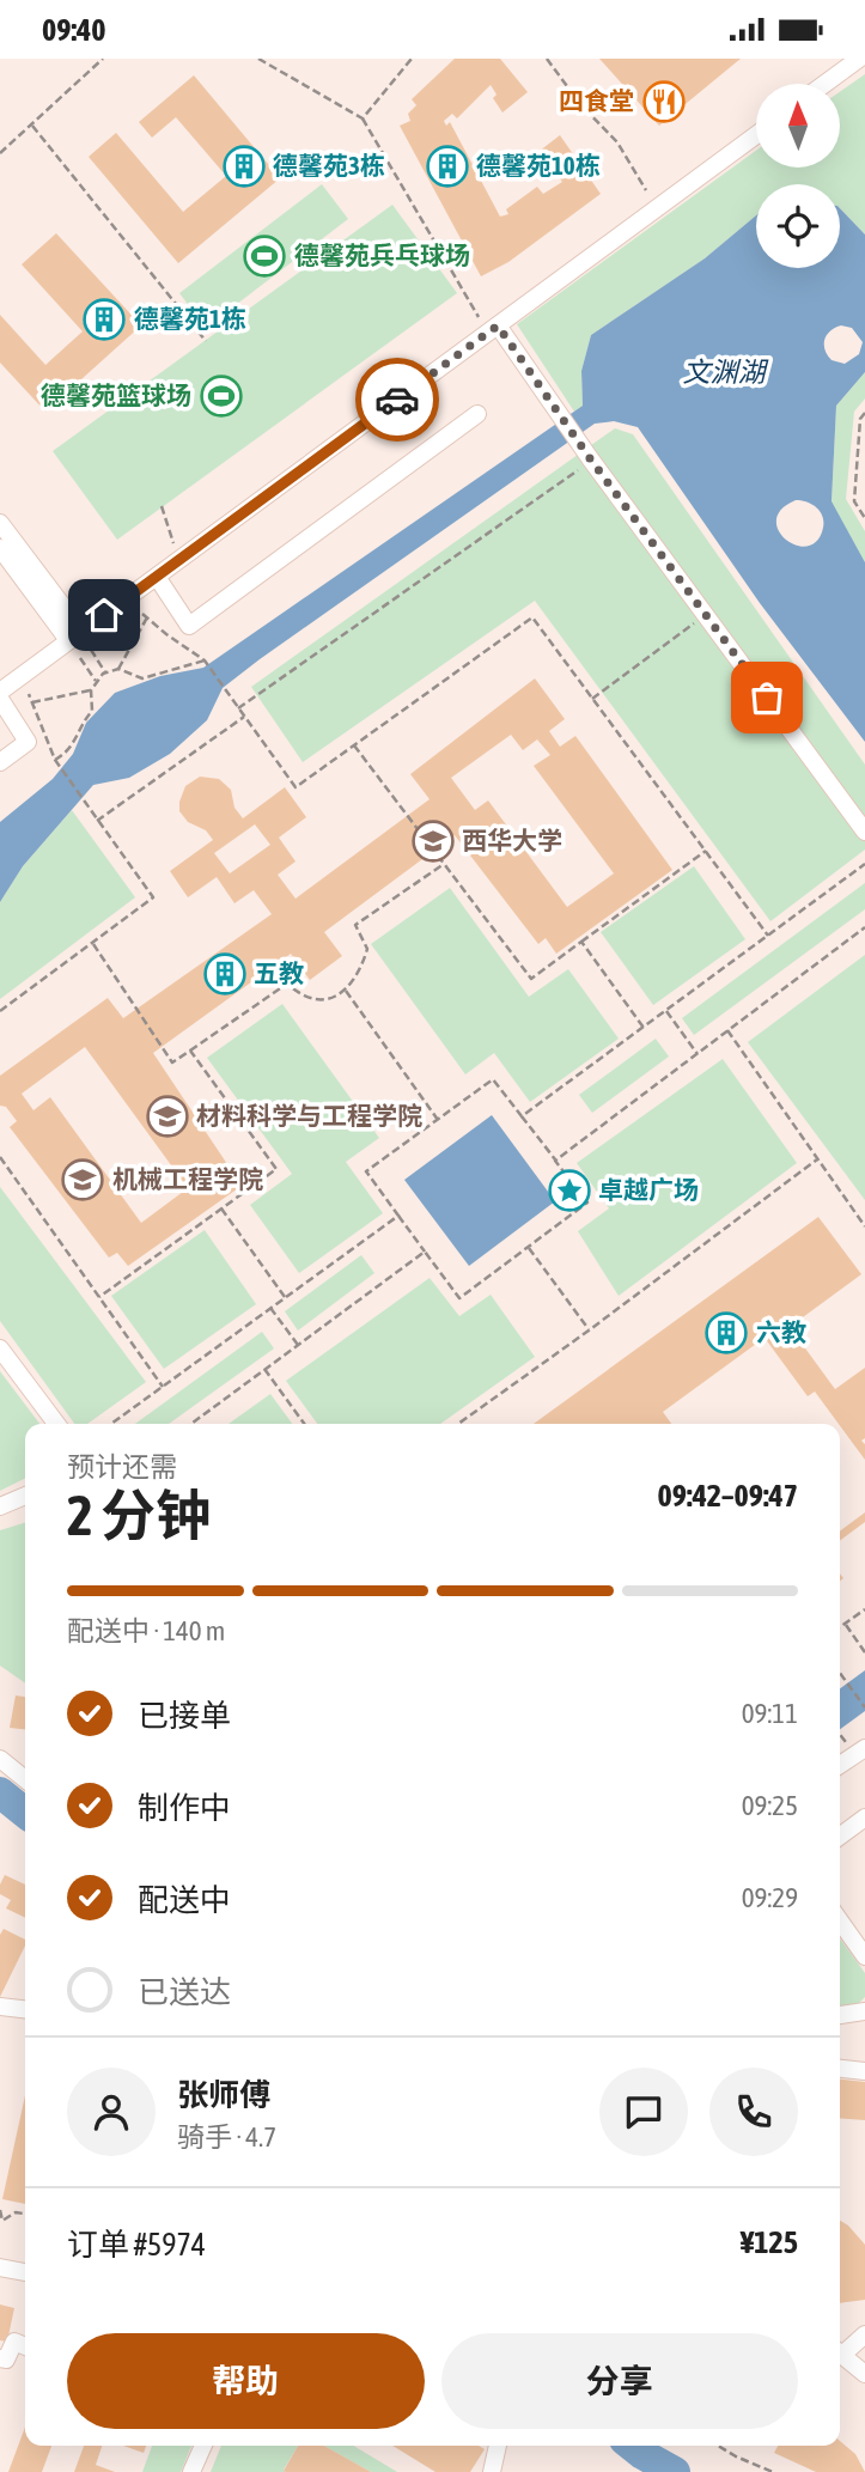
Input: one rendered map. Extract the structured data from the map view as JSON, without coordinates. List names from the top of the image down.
{
  "water": ["文渊湖"],
  "places": {
    "restaurant": ["四食堂"],
    "building": [
      "德馨苑3栋",
      "德馨苑10栋",
      "德馨苑1栋",
      "五教",
      "六教"
    ],
    "sports": ["德馨苑兵乓球场", "德馨苑篮球场"],
    "school or university": ["西华大学", "材料科学与工程学院", "机械工程学院"],
    "place": ["卓越广场"]
  },
  "north": "top",
  "page": {
    "status": "09:40",
    "heading": ["2 分钟", "预计还需", "09:42–09:47"],
    "panel": [
      "张师傅",
      "骑手 · 4.7",
      "订单 #5974",
      "¥125"
    ],
    "bar": "配送中 · 140 m",
    "list": [
      ["已接单", "09:11"],
      ["制作中", "09:25"],
      ["配送中", "09:29"],
      "已送达"
    ],
    "buttons": ["帮助", "分享"]
  }
}
